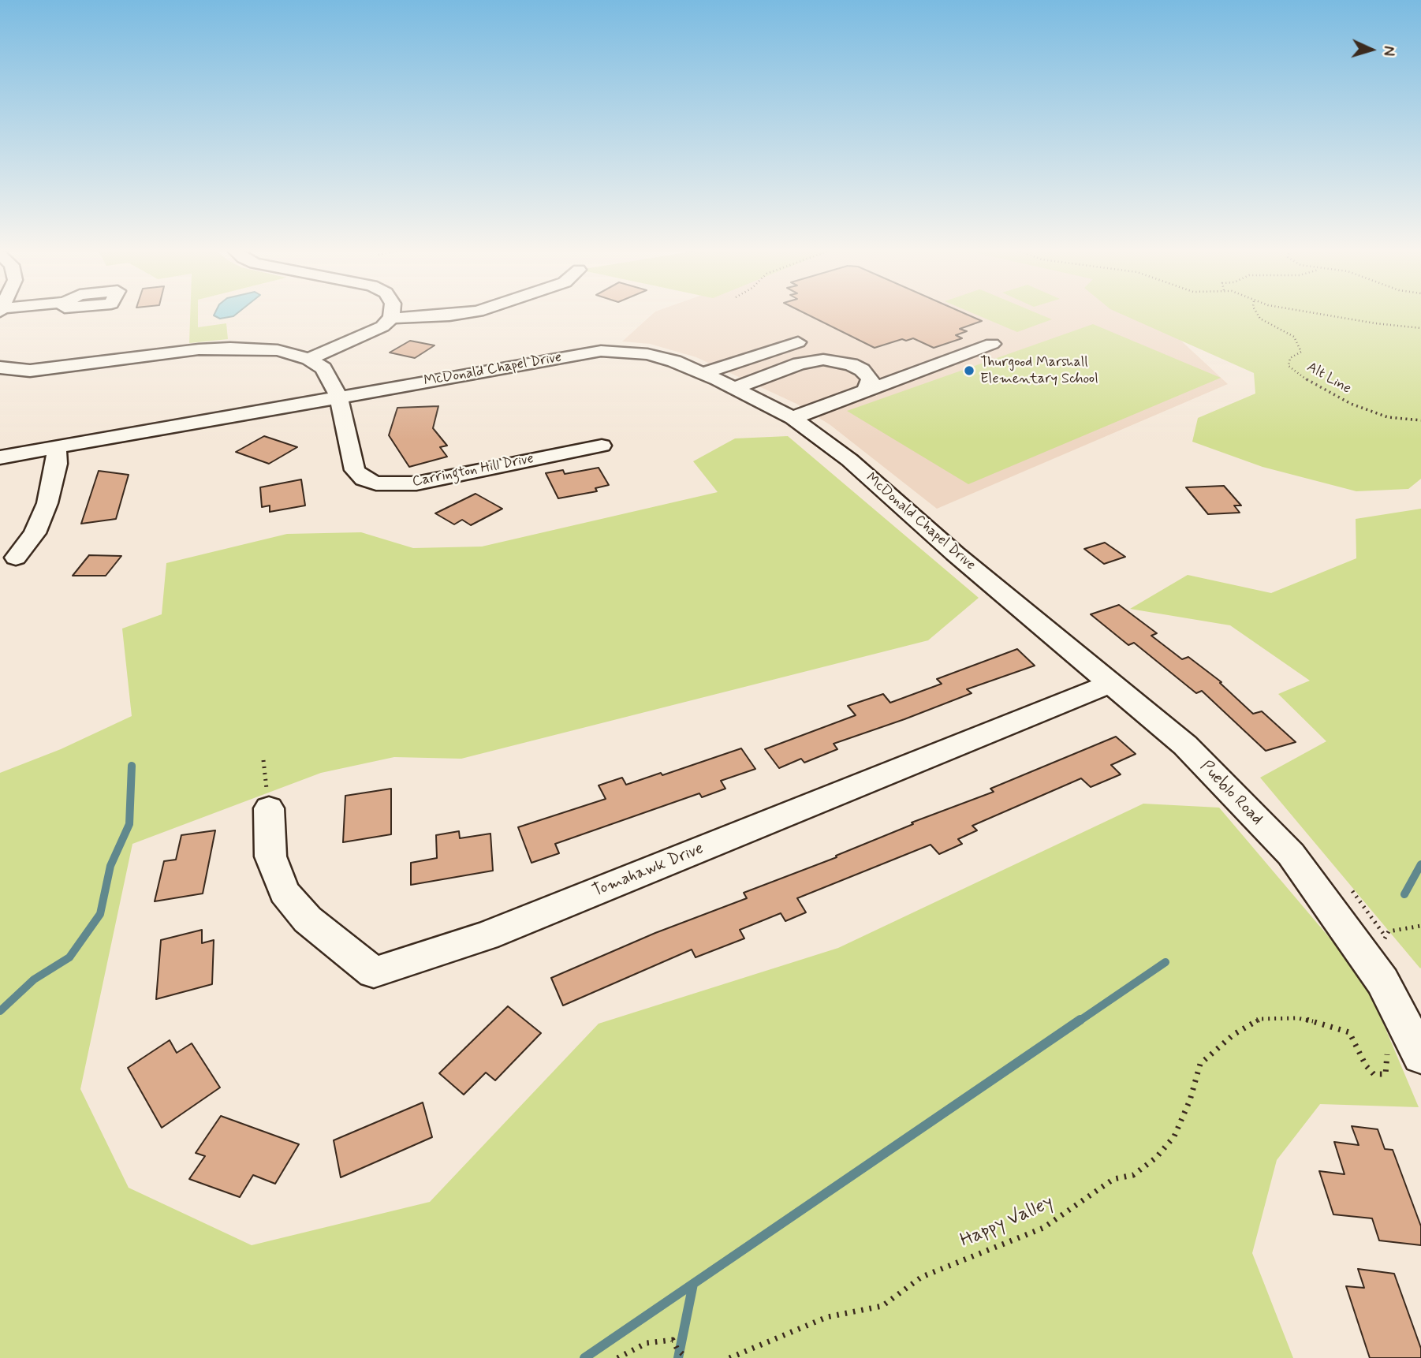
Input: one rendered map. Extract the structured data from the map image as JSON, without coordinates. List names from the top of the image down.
{
  "streets": {
    "street": [
      "McDonald Chapel Drive",
      "Carrington Hill Drive",
      "Pueblo Road",
      "Tomahawk Drive"
    ],
    "path": ["Alt Line", "Happy Valley"]
  },
  "crossings": [
    ["McDonald Chapel Drive", "Carrington Hill Drive"],
    ["McDonald Chapel Drive", "Pueblo Road"],
    ["Pueblo Road", "Tomahawk Drive"]
  ],
  "places": ["Thurgood Marshall Elementary School"],
  "north": "right"
}
